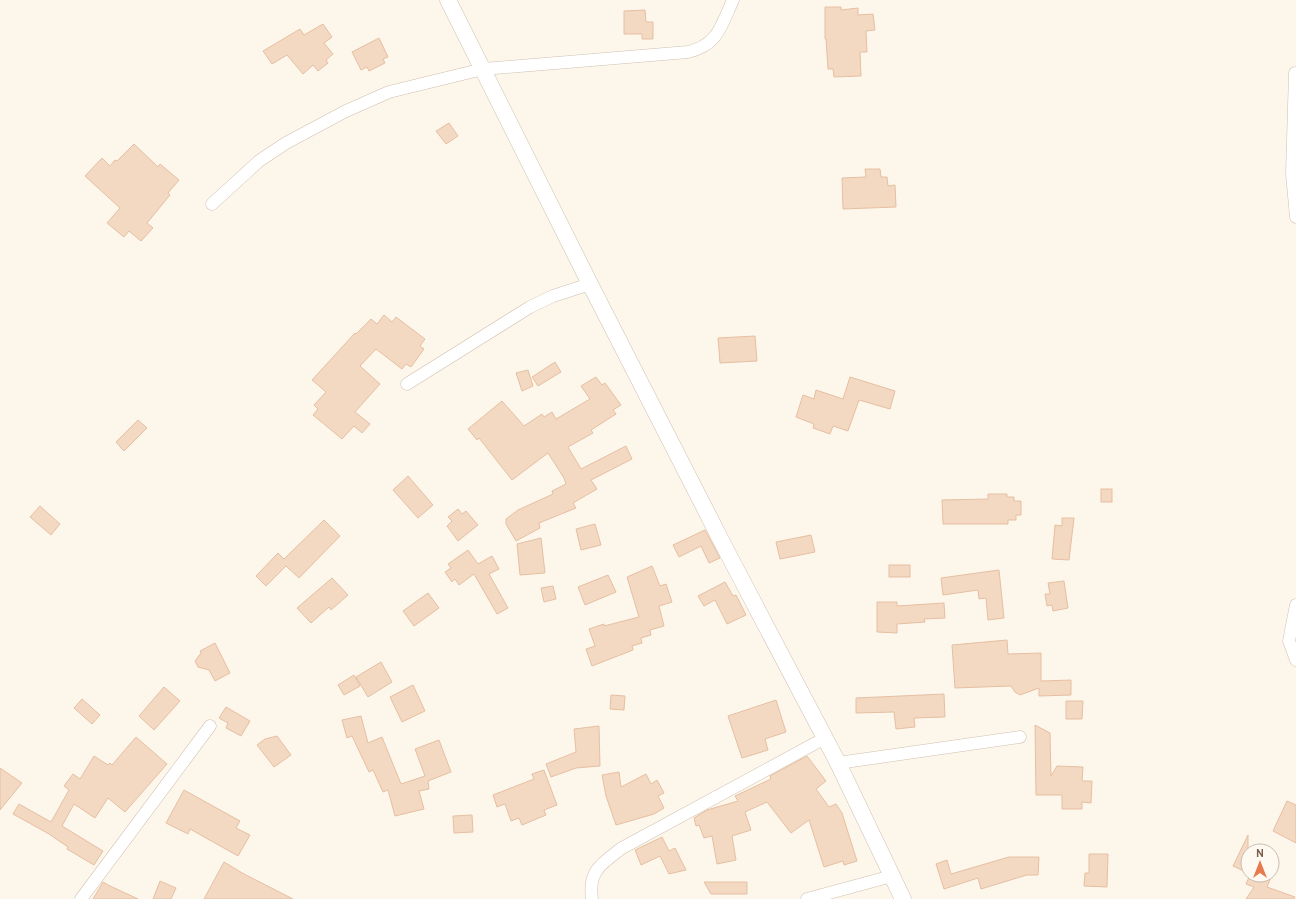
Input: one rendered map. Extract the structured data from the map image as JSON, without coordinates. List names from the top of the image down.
{
  "north": "top"
}
